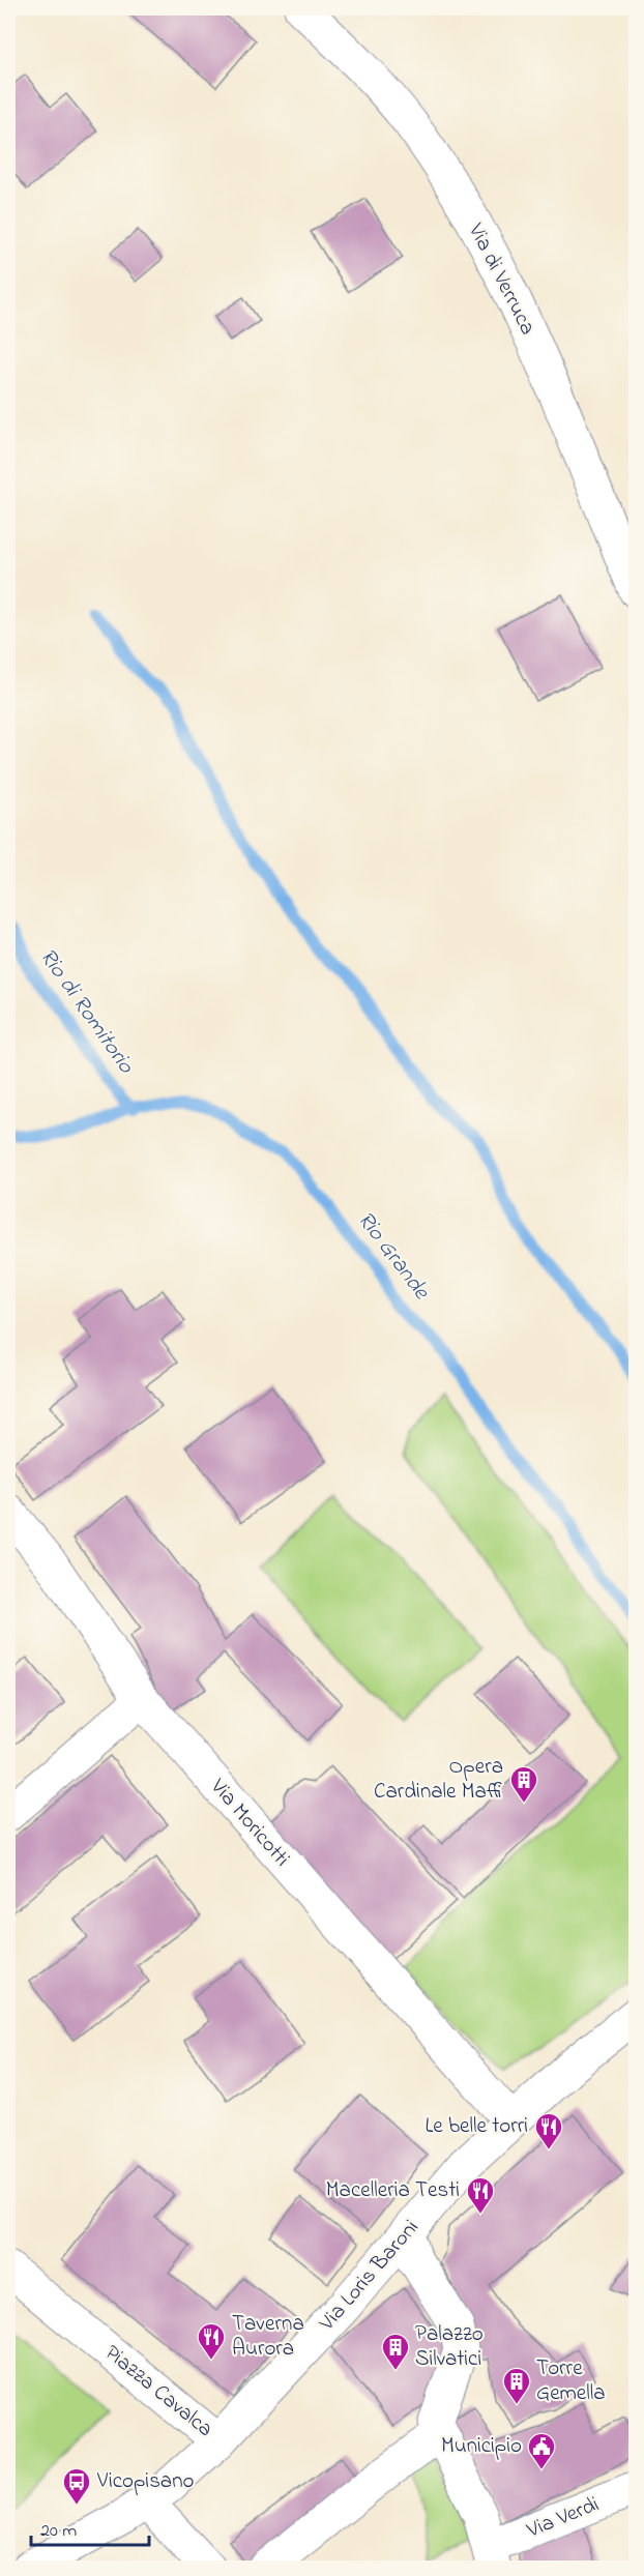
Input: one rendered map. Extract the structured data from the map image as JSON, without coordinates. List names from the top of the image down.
{
  "streets": {
    "street": [
      "Via di Verruca",
      "Via Moricotti",
      "Via Loris Baroni",
      "Piazza Cavalca",
      "Via Verdi"
    ]
  },
  "crossings": [
    ["Via Moricotti", "Via Loris Baroni"],
    ["Via Loris Baroni", "Piazza Cavalca"]
  ],
  "water": ["Rio di Romitorio", "Rio Grande"],
  "places": {
    "building": ["Opera Cardinale Maffi", "Palazzo Silvatici", "Torre Gemella"],
    "restaurant": ["Le belle torri", "Macelleria Testi", "Taverna Aurora"],
    "public building": ["Municipio"],
    "bus stop": ["Vicopisano"]
  },
  "scale_bar": "20 m"
}
